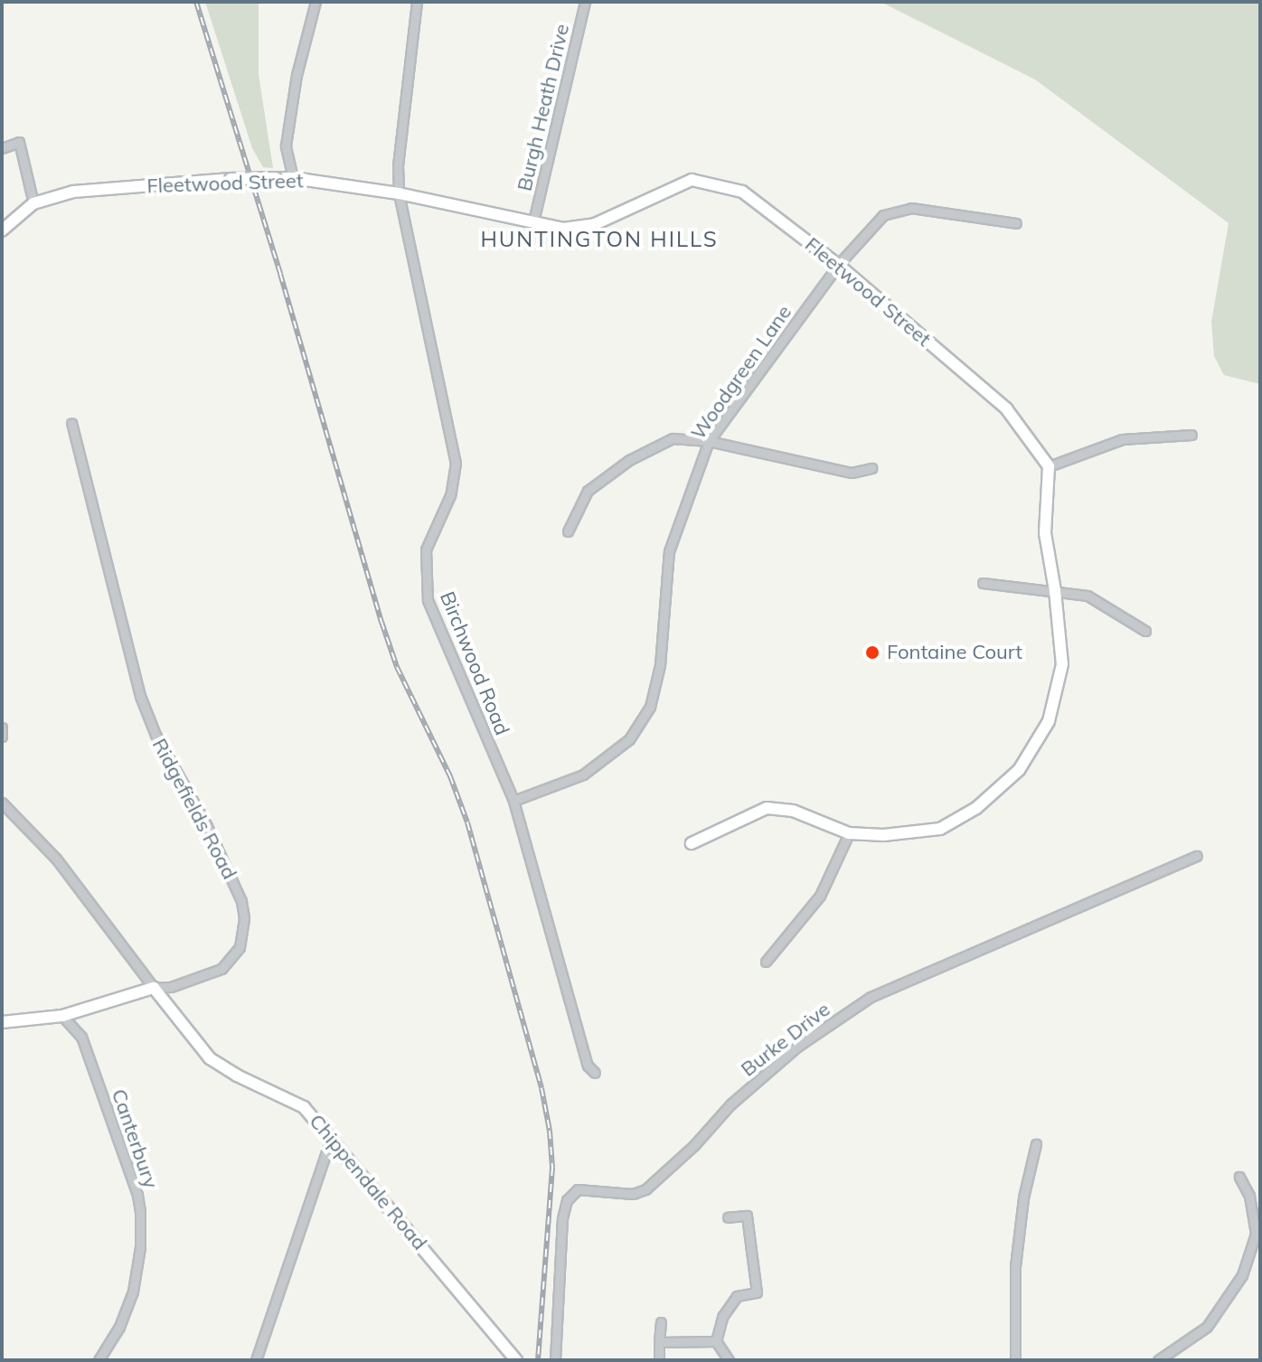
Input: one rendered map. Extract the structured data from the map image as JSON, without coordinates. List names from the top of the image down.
{
  "streets": {
    "street": [
      "Burgh Heath Drive",
      "Fleetwood Street",
      "Woodgreen Lane",
      "Birchwood Road",
      "Ridgefields Road",
      "Burke Drive",
      "Canterbury",
      "Chippendale Road"
    ]
  },
  "crossings": [
    ["Burgh Heath Drive", "Fleetwood Street"],
    ["Fleetwood Street", "Woodgreen Lane"],
    ["Fleetwood Street", "Birchwood Road"],
    ["Woodgreen Lane", "Birchwood Road"],
    ["Ridgefields Road", "Canterbury"],
    ["Ridgefields Road", "Chippendale Road"]
  ],
  "districts": ["HUNTINGTON HILLS"],
  "places": ["Fontaine Court"]
}
